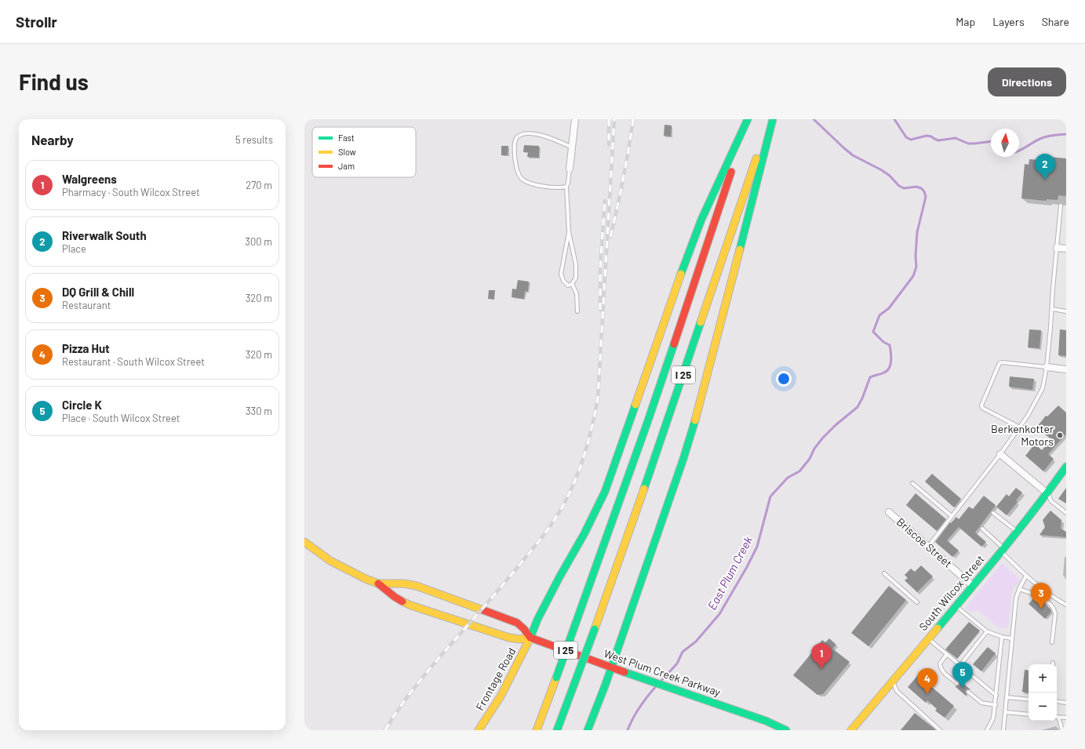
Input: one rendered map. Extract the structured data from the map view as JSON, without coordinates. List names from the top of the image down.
{
  "streets": {
    "main road": [
      "I 25",
      "South Wilcox Street",
      "West Plum Creek Parkway",
      "Frontage Road"
    ],
    "street": ["Briscoe Street"]
  },
  "crossings": [
    ["I 25", "Frontage Road"],
    ["Briscoe Street", "South Wilcox Street"],
    ["West Plum Creek Parkway", "Frontage Road"]
  ],
  "water": ["East Plum Creek"],
  "places": ["Berkenkotter Motors"],
  "legend": ["Fast", "Slow", "Jam"],
  "north": "top",
  "page": {
    "header": "Strollr",
    "nav": ["Map", "Layers", "Share"],
    "buttons": "Directions",
    "title": "Find us",
    "heading": ["Nearby", "5 results"],
    "pins": [
      "2",
      "3",
      "1",
      "5",
      "4"
    ],
    "list": [
      {
        "mark": "1",
        "name": "Walgreens",
        "note": "Pharmacy · South Wilcox Street",
        "value": "270 m"
      },
      {
        "mark": "2",
        "name": "Riverwalk South",
        "note": "Place",
        "value": "300 m"
      },
      {
        "mark": "3",
        "name": "DQ Grill & Chill",
        "note": "Restaurant",
        "value": "320 m"
      },
      {
        "mark": "4",
        "name": "Pizza Hut",
        "note": "Restaurant · South Wilcox Street",
        "value": "320 m"
      },
      {
        "mark": "5",
        "name": "Circle K",
        "note": "Place · South Wilcox Street",
        "value": "330 m"
      }
    ],
    "map_buttons": ["+", "−"]
  }
}
